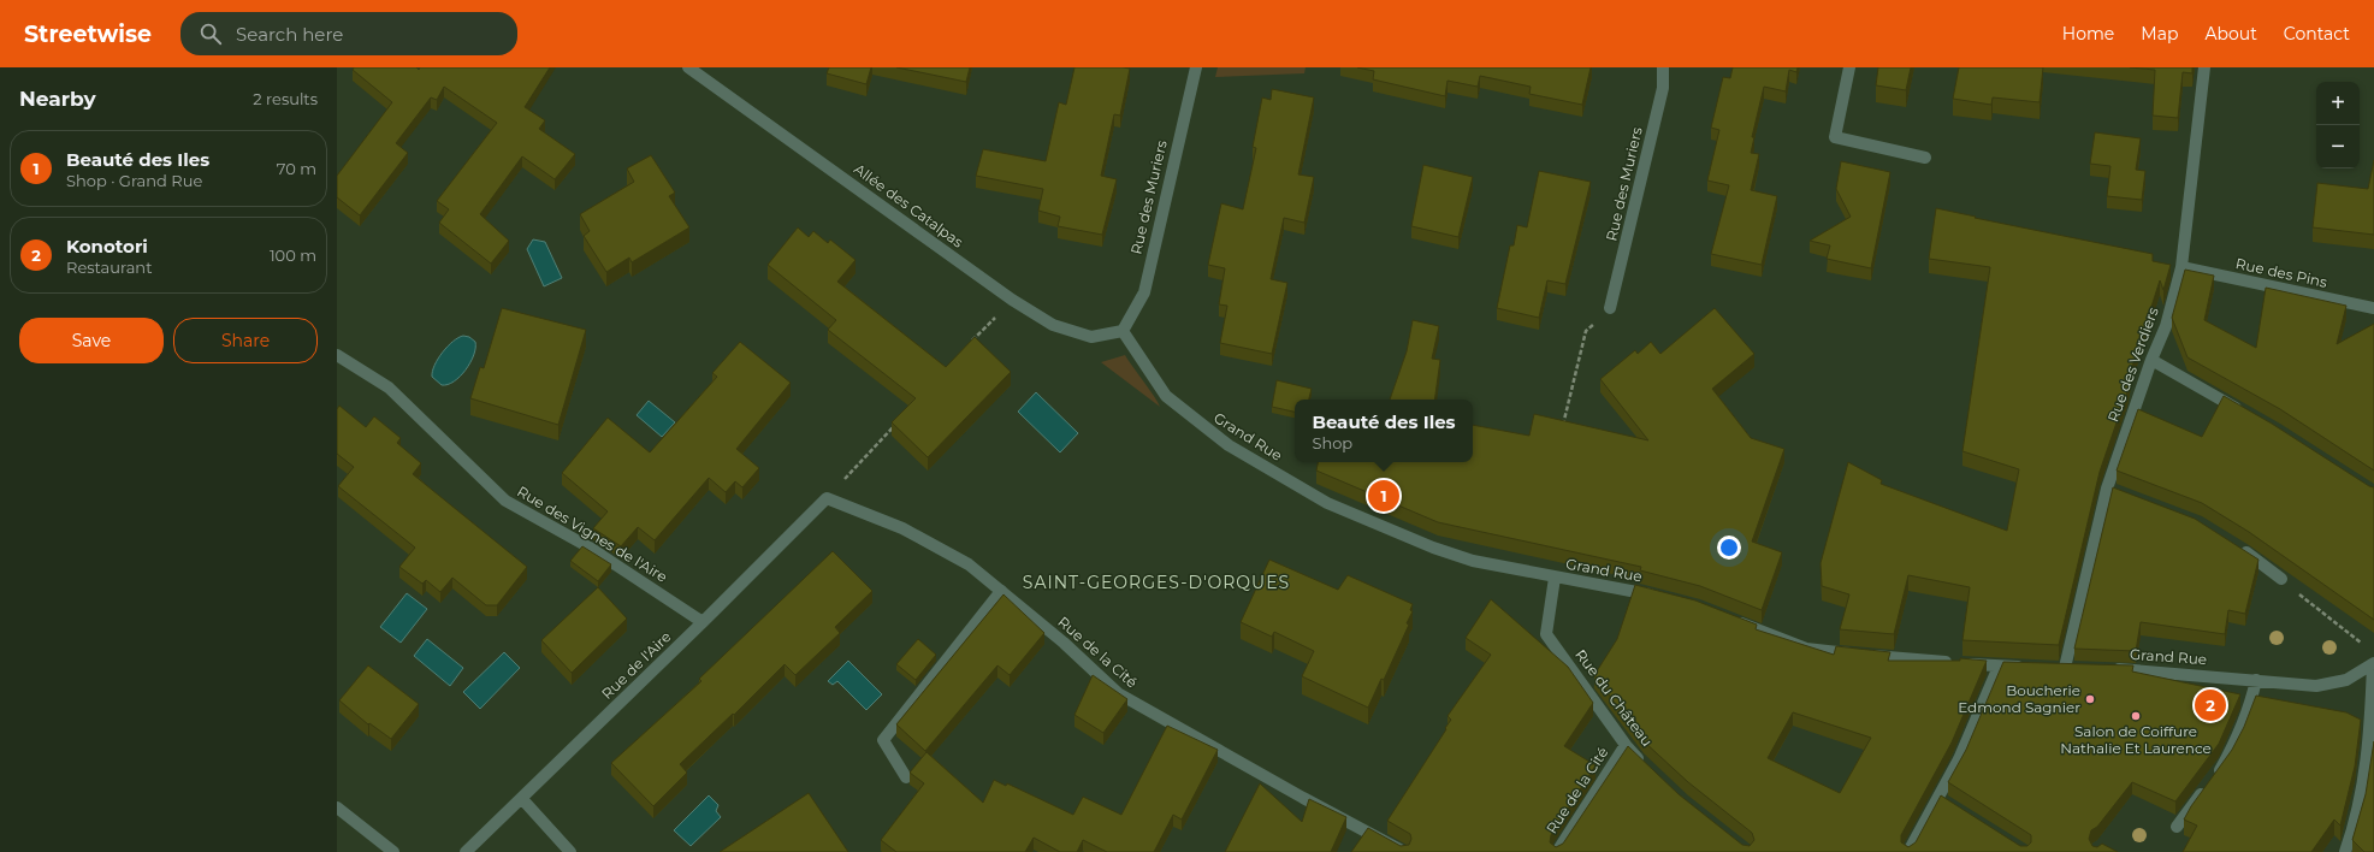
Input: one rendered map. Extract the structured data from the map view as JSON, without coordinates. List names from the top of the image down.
{
  "streets": {
    "street": [
      "Rue des Muriers",
      "Allée des Catalpas",
      "Rue des Pins",
      "Rue des Verdiers",
      "Grand Rue",
      "Rue des Vignes de l'Aire",
      "Rue de la Cité",
      "Rue de l'Aire",
      "Rue du Château"
    ]
  },
  "crossings": [
    ["Rue des Muriers", "Allée des Catalpas"],
    ["Rue des Muriers", "Grand Rue"],
    ["Allée des Catalpas", "Grand Rue"],
    ["Rue des Pins", "Rue des Verdiers"],
    ["Grand Rue", "Rue du Château"],
    ["Rue des Vignes de l'Aire", "Rue de l'Aire"],
    ["Rue de la Cité", "Rue de l'Aire"],
    ["Rue de la Cité", "Rue du Château"]
  ],
  "districts": ["SAINT-GEORGES-D'ORQUES"],
  "places": ["Boucherie Edmond Sagnier", "Salon de Coiffure Nathalie Et Laurence"],
  "page": {
    "header": "Streetwise",
    "search": "Search here",
    "nav": [
      "Home",
      "Map",
      "About",
      "Contact"
    ],
    "heading": ["Nearby", "2 results"],
    "map_buttons": ["+", "−"],
    "list": [
      {
        "mark": "1",
        "name": "Beauté des Iles",
        "note": "Shop · Grand Rue",
        "value": "70 m"
      },
      {
        "mark": "2",
        "name": "Konotori",
        "note": "Restaurant",
        "value": "100 m"
      }
    ],
    "buttons": ["Save", "Share"],
    "popup": ["Beauté des Iles", "Shop"],
    "pins": ["1", "2"]
  }
}
